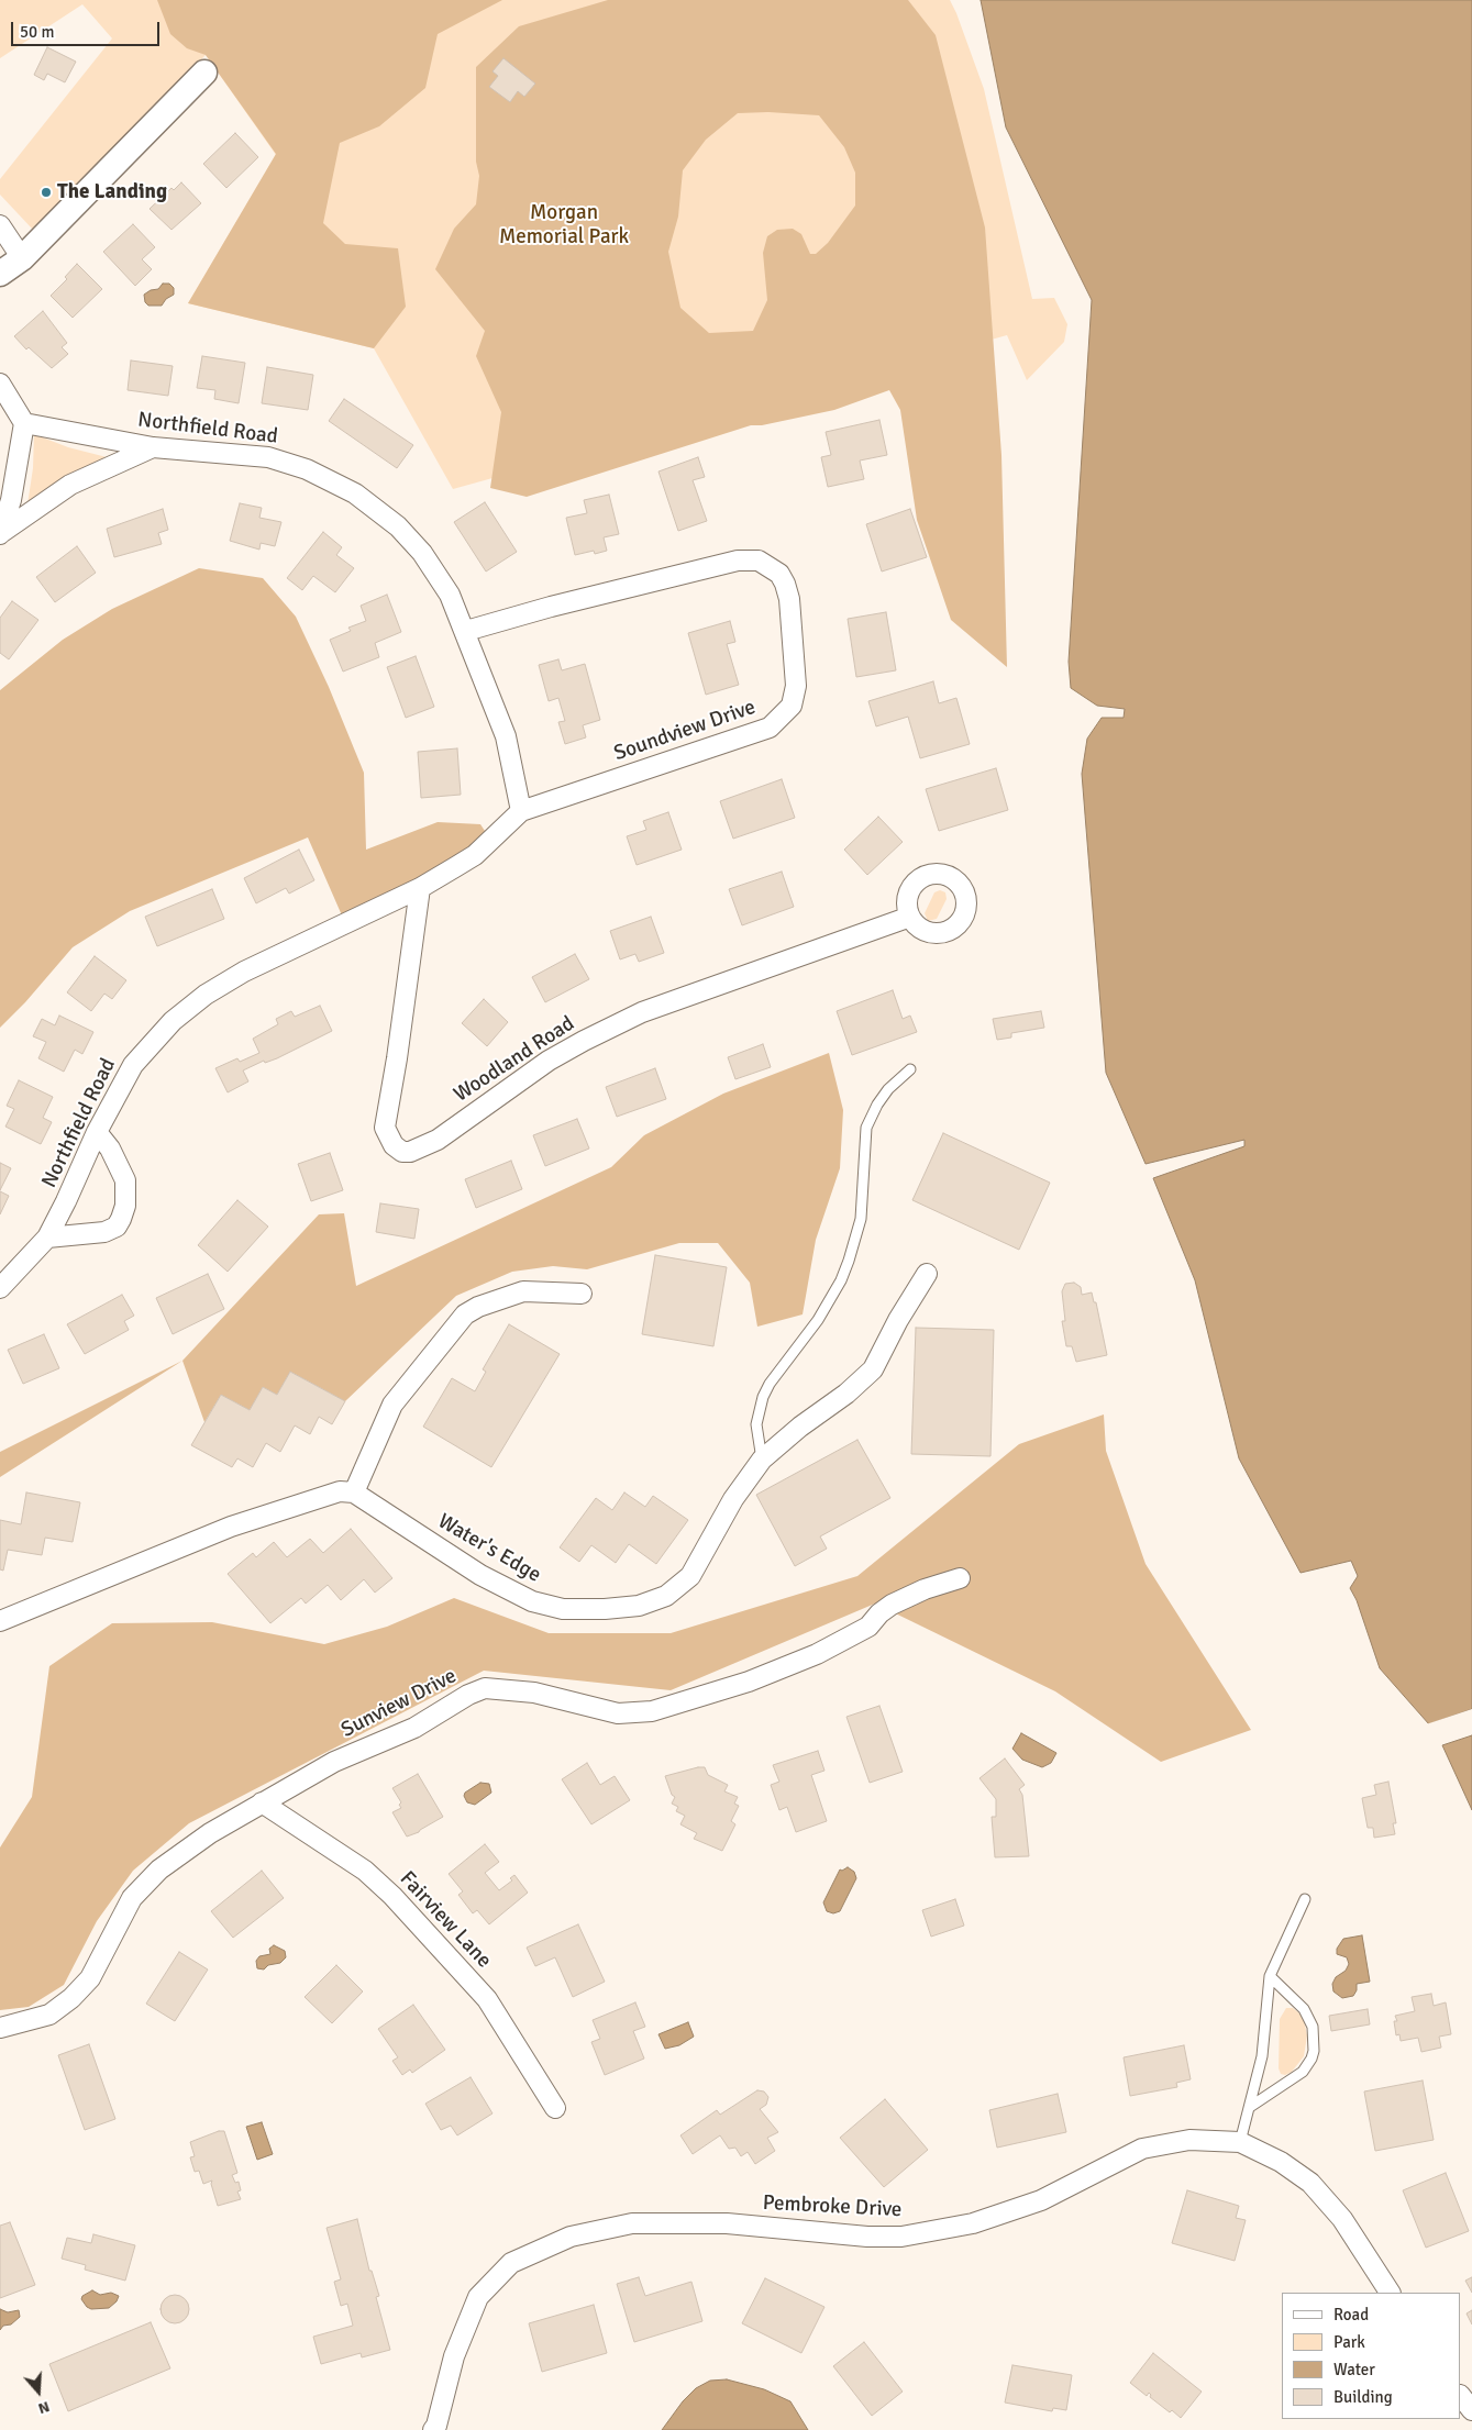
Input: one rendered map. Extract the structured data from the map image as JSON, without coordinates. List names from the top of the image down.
{
  "streets": {
    "street": [
      "Northfield Road",
      "Soundview Drive",
      "Woodland Road",
      "Water's Edge",
      "Sunview Drive",
      "Fairview Lane",
      "Pembroke Drive"
    ]
  },
  "crossings": [
    ["Northfield Road", "Soundview Drive"],
    ["Northfield Road", "Woodland Road"],
    ["Soundview Drive", "Woodland Road"],
    ["Sunview Drive", "Fairview Lane"]
  ],
  "parks": ["Morgan Memorial Park"],
  "places": ["The Landing"],
  "legend": [
    "Road",
    "Park",
    "Water",
    "Building"
  ],
  "scale_bar": "50 m",
  "north": "bottom"
}
